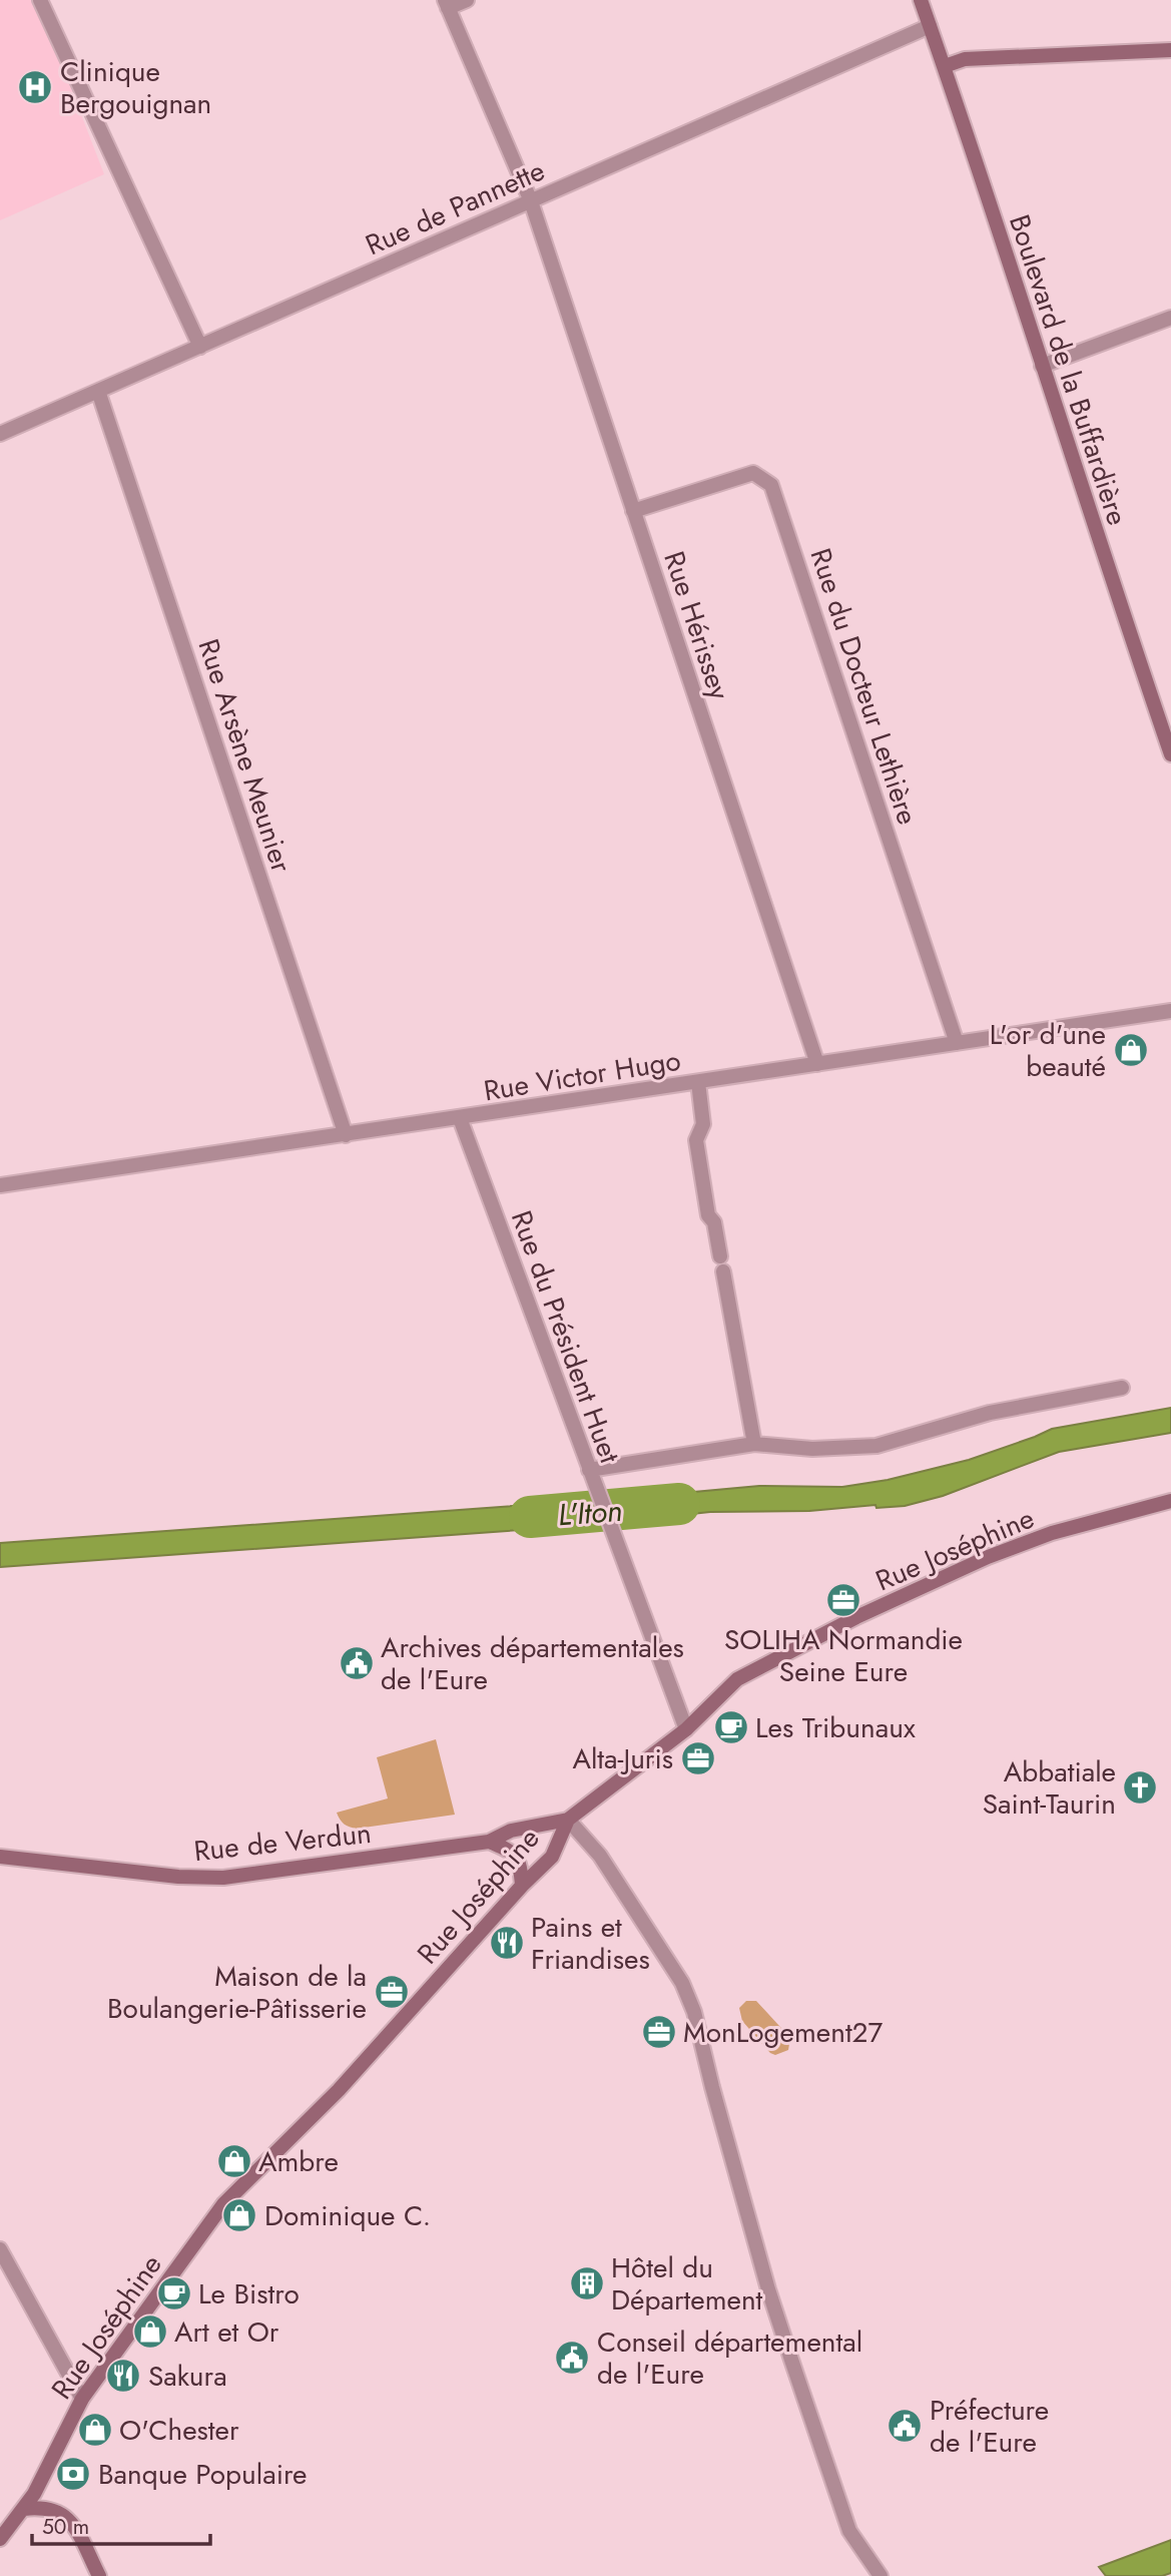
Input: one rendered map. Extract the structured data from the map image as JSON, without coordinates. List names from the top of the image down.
{
  "streets": {
    "main road": ["Boulevard de la Buffardière", "Rue Joséphine", "Rue de Verdun"],
    "street": [
      "Rue de Pannette",
      "Rue Hérissey",
      "Rue du Docteur Lethière",
      "Rue Arsène Meunier",
      "Rue Victor Hugo",
      "Rue du Président Huet"
    ]
  },
  "crossings": [
    ["Rue de Pannette", "Boulevard de la Buffardière"],
    ["Rue de Pannette", "Rue Hérissey"],
    ["Rue de Pannette", "Rue Arsène Meunier"],
    ["Rue Hérissey", "Rue du Docteur Lethière"],
    ["Rue Hérissey", "Rue Victor Hugo"],
    ["Rue du Docteur Lethière", "Rue Victor Hugo"],
    ["Rue Arsène Meunier", "Rue Victor Hugo"],
    ["Rue Victor Hugo", "Rue du Président Huet"],
    ["Rue du Président Huet", "Rue Joséphine"],
    ["Rue Joséphine", "Rue de Verdun"]
  ],
  "water": ["L'Iton"],
  "places": {
    "hospital": ["Clinique Bergouignan"],
    "shop": [
      "L'or d'une beauté",
      "Ambre",
      "Dominique C.",
      "Art et Or",
      "O'Chester"
    ],
    "office": [
      "SOLIHA Normandie Seine Eure",
      "Alta-Juris",
      "Maison de la Boulangerie-Pâtisserie",
      "MonLogement27"
    ],
    "public building": ["Archives départementales de l'Eure", "Conseil départemental de l'Eure", "Préfecture de l'Eure"],
    "cafe": ["Les Tribunaux", "Le Bistro"],
    "church": ["Abbatiale Saint-Taurin"],
    "restaurant": ["Pains et Friandises", "Sakura"],
    "building": ["Hôtel du Département"],
    "bank": ["Banque Populaire"]
  },
  "scale_bar": "50 m"
}
